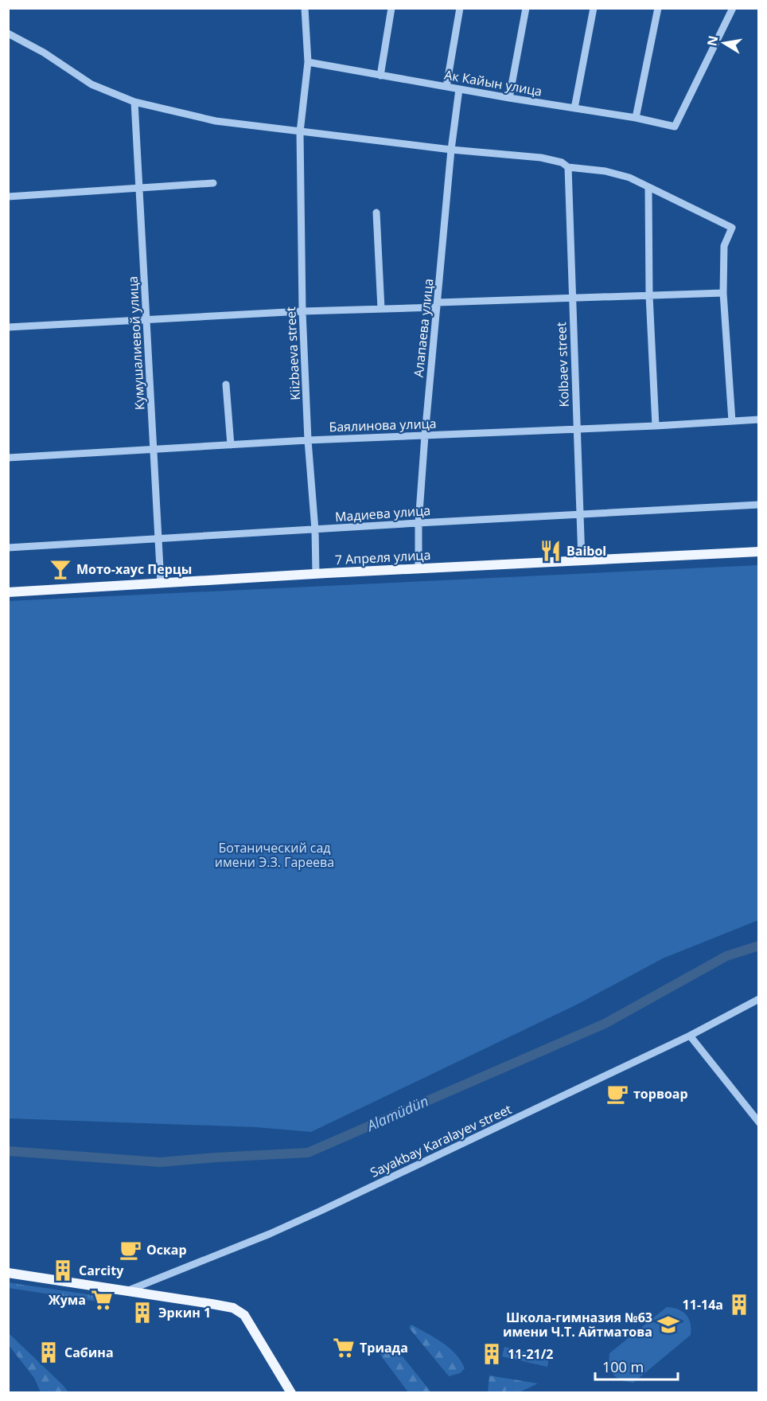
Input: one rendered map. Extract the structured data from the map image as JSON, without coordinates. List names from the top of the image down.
{
  "streets": {
    "main road": ["7 Апреля улица"],
    "street": [
      "Ак Кайын улица",
      "Алапаева улица",
      "Кумушалиевой улица",
      "Kiizbaeva street",
      "Kolbaev street",
      "Баялинова улица",
      "Мадиева улица",
      "Sayakbay Karalayev street"
    ]
  },
  "crossings": [
    ["Ак Кайын улица", "Алапаева улица"],
    ["Ак Кайын улица", "Kiizbaeva street"],
    ["Алапаева улица", "Баялинова улица"],
    ["Алапаева улица", "Мадиева улица"],
    ["Алапаева улица", "7 Апреля улица"],
    ["Кумушалиевой улица", "Баялинова улица"],
    ["Кумушалиевой улица", "Мадиева улица"],
    ["Кумушалиевой улица", "7 Апреля улица"],
    ["Kiizbaeva street", "Баялинова улица"],
    ["Kiizbaeva street", "Мадиева улица"],
    ["Kiizbaeva street", "7 Апреля улица"],
    ["Kolbaev street", "Баялинова улица"],
    ["Kolbaev street", "Мадиева улица"],
    ["Kolbaev street", "7 Апреля улица"]
  ],
  "water": ["Alamüdün"],
  "parks": ["Ботанический сад имени Э.З. Гареева"],
  "places": {
    "restaurant": ["Baibol"],
    "bar": ["Мото-хаус Перцы"],
    "cafe": ["торвоар", "Оскар"],
    "building": [
      "Carcity",
      "11-14а",
      "Эркин 1",
      "Сабина",
      "11-21/2"
    ],
    "supermarket": ["Жума", "Триада"],
    "school or university": ["Школа-гимназия №63 имени Ч.Т. Айтматова"]
  },
  "scale_bar": "100 m",
  "north": "left"
}
